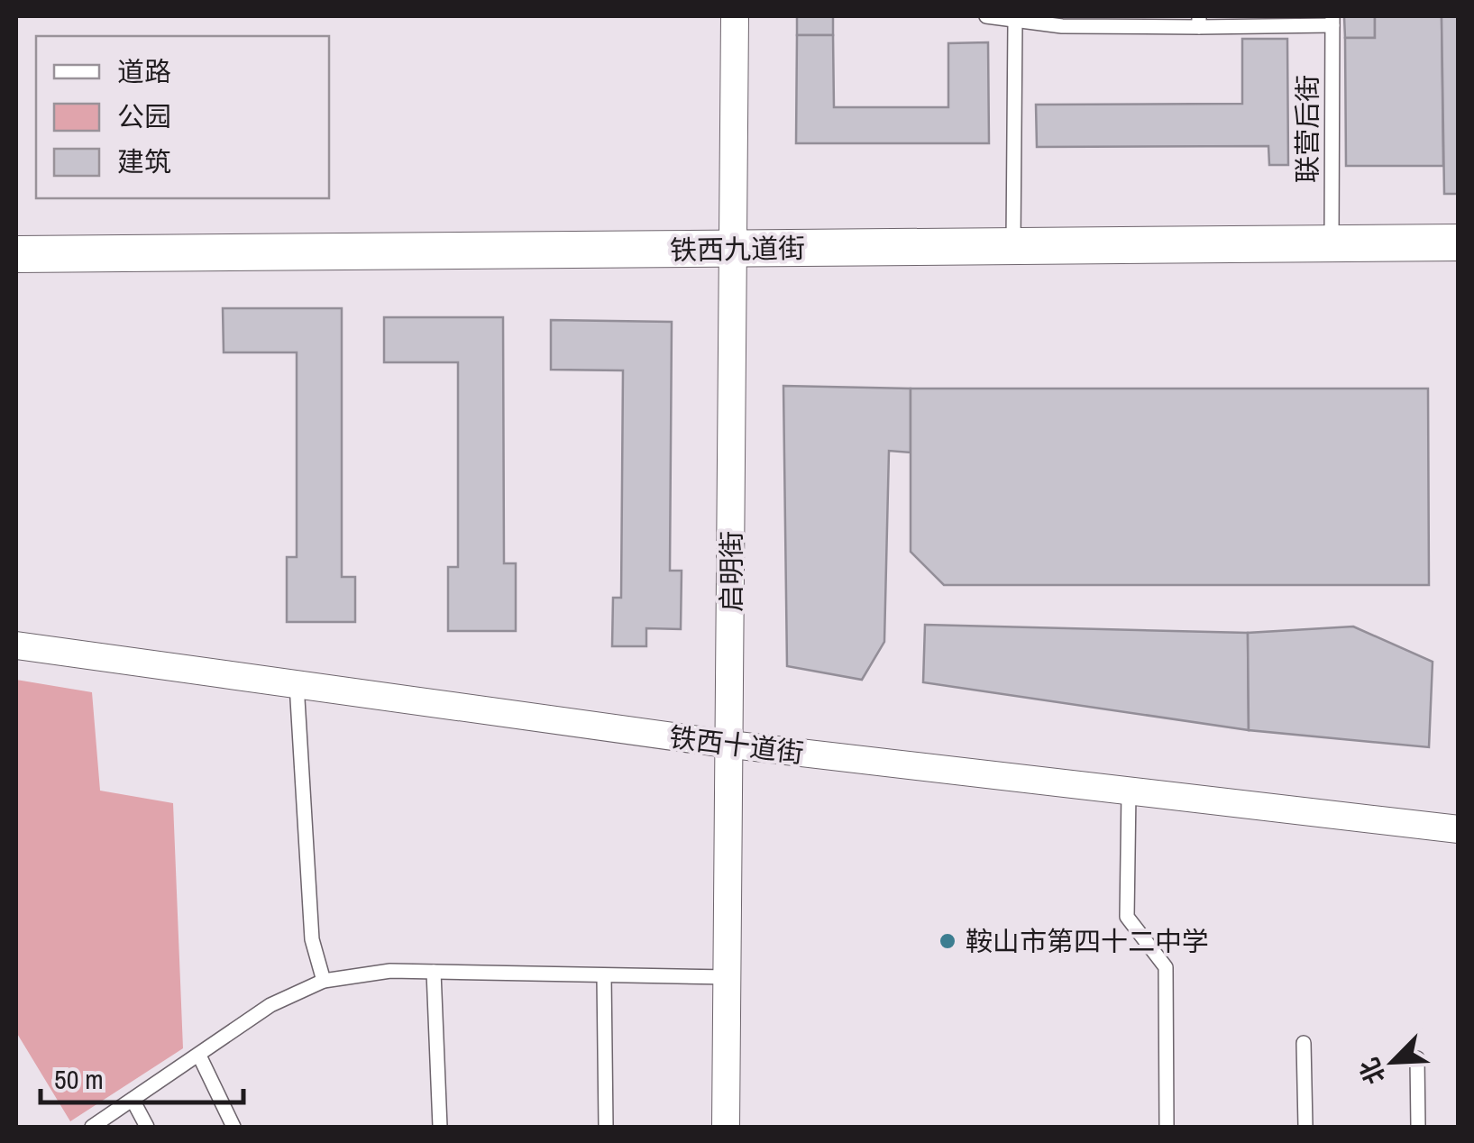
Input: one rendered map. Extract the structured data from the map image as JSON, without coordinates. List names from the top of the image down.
{
  "streets": {
    "main road": ["铁西九道街"],
    "street": ["启明街", "铁西十道街"],
    "lane": ["联营后街"]
  },
  "crossings": [
    ["联营后街", "铁西九道街"],
    ["铁西九道街", "启明街"],
    ["启明街", "铁西十道街"]
  ],
  "places": ["鞍山市第四十二中学"],
  "legend": ["道路", "公园", "建筑"],
  "scale_bar": "50 m",
  "north": "bottom left"
}
